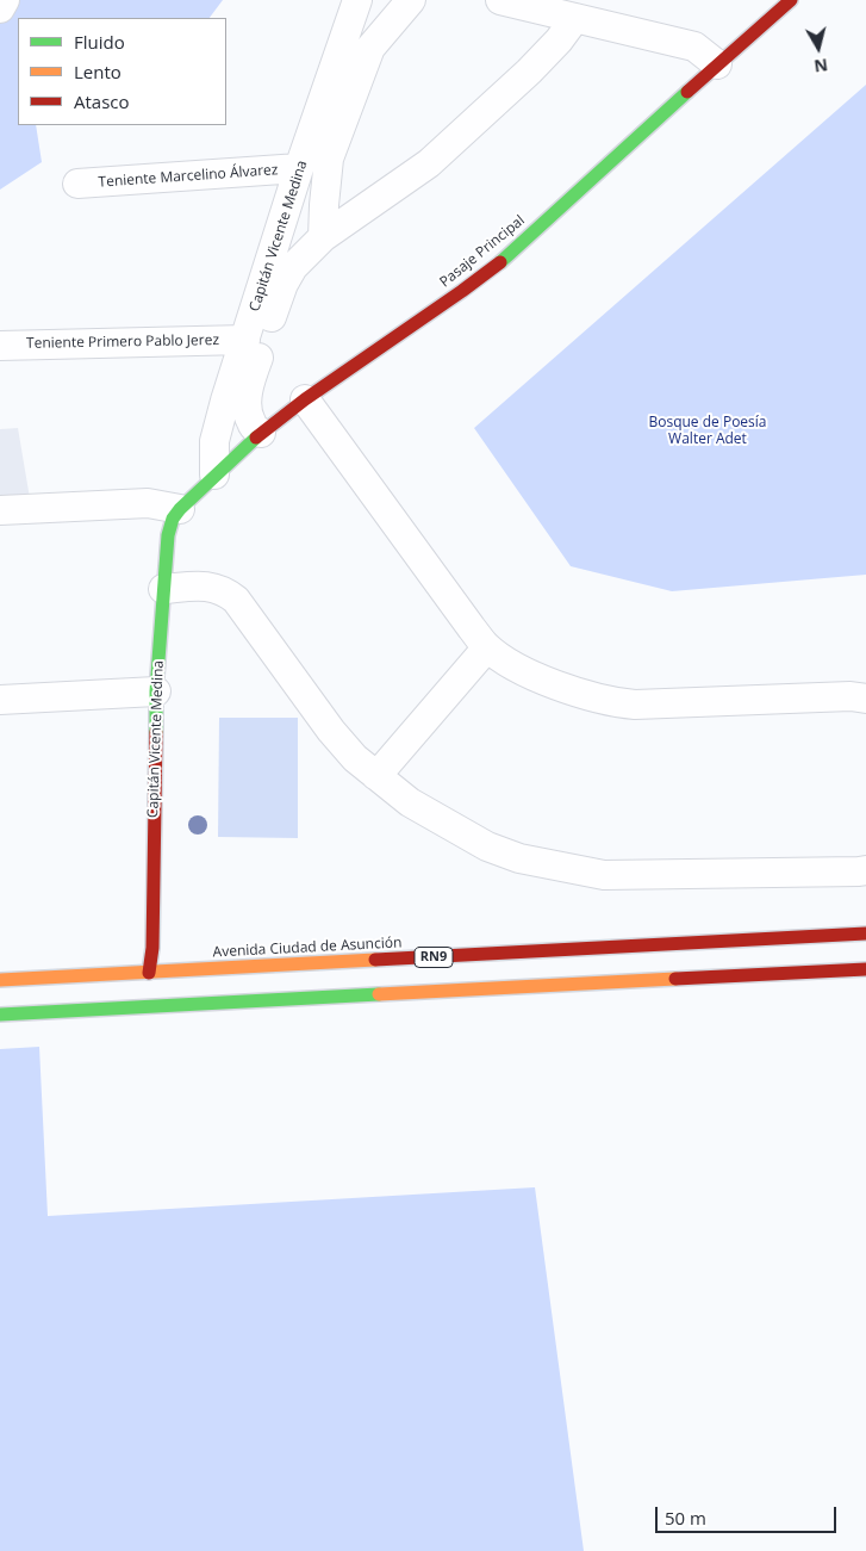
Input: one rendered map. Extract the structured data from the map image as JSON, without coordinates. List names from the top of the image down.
{
  "streets": {
    "main road": [
      "Capitán Vicente Medina",
      "Pasaje Principal",
      "Avenida Ciudad de Asunción",
      "RN9"
    ],
    "street": ["Teniente Marcelino Álvarez", "Teniente Primero Pablo Jerez"]
  },
  "crossings": [
    ["Teniente Marcelino Álvarez", "Capitán Vicente Medina"],
    ["Capitán Vicente Medina", "Pasaje Principal"],
    ["Capitán Vicente Medina", "Teniente Primero Pablo Jerez"],
    ["Capitán Vicente Medina", "Avenida Ciudad de Asunción"]
  ],
  "parks": ["Bosque de Poesía Walter Adet"],
  "legend": ["Fluido", "Lento", "Atasco"],
  "scale_bar": "50 m",
  "north": "bottom"
}
